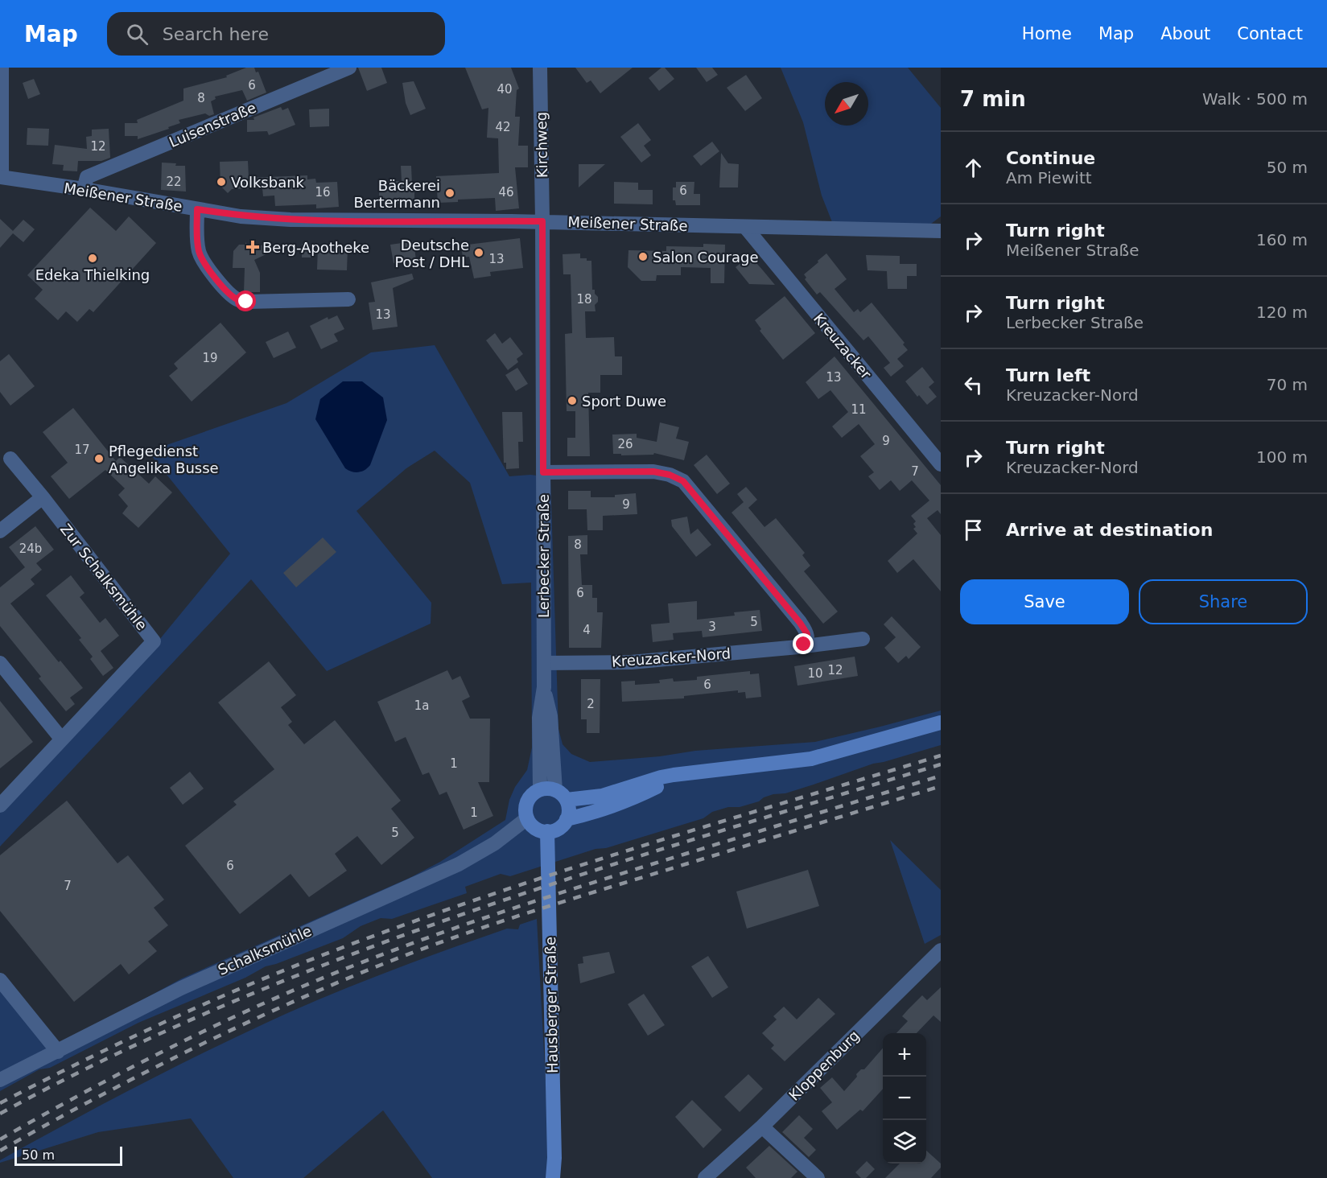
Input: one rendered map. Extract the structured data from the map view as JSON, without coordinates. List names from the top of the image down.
{
  "streets": {
    "main road": ["Hausberger Straße"],
    "street": [
      "Luisenstraße",
      "Kirchweg",
      "Meißener Straße",
      "Kreuzacker",
      "Lerbecker Straße",
      "Zur Schalksmühle",
      "Kreuzacker-Nord",
      "Schalksmühle",
      "Kloppenburg"
    ]
  },
  "crossings": [
    ["Luisenstraße", "Meißener Straße"],
    ["Kirchweg", "Meißener Straße"],
    ["Kirchweg", "Lerbecker Straße"],
    ["Meißener Straße", "Kreuzacker"],
    ["Meißener Straße", "Lerbecker Straße"],
    ["Lerbecker Straße", "Kreuzacker-Nord"],
    ["Lerbecker Straße", "Schalksmühle"],
    ["Lerbecker Straße", "Hausberger Straße"],
    ["Schalksmühle", "Hausberger Straße"]
  ],
  "places": {
    "other": [
      "Volksbank",
      "Bäckerei Bertermann",
      "Deutsche Post / DHL",
      "Salon Courage",
      "Edeka Thielking",
      "Sport Duwe",
      "Pflegedienst Angelika Busse"
    ],
    "health": ["Berg-Apotheke"]
  },
  "house_numbers": [
    "6",
    "40",
    "8",
    "42",
    "12",
    "22",
    "6",
    "16",
    "46",
    "13",
    "18",
    "13",
    "19",
    "13",
    "11",
    "9",
    "26",
    "17",
    "7",
    "9",
    "8",
    "24b",
    "6",
    "5",
    "3",
    "4",
    "12",
    "10",
    "6",
    "2",
    "1a",
    "1",
    "1",
    "5",
    "6",
    "7"
  ],
  "scale_bar": "50 m",
  "north": "bottom left",
  "page": {
    "header": "Map",
    "search": "Search here",
    "nav": [
      "Home",
      "Map",
      "About",
      "Contact"
    ],
    "heading": ["7 min", "Walk · 500 m"],
    "list": [
      ["Continue", "Am Piewitt", "50 m"],
      ["Turn right", "Meißener Straße", "160 m"],
      ["Turn right", "Lerbecker Straße", "120 m"],
      ["Turn left", "Kreuzacker-Nord", "70 m"],
      ["Turn right", "Kreuzacker-Nord", "100 m"],
      "Arrive at destination"
    ],
    "buttons": ["Save", "Share"],
    "map_buttons": ["+", "−"],
    "scale": "50 m"
  }
}
